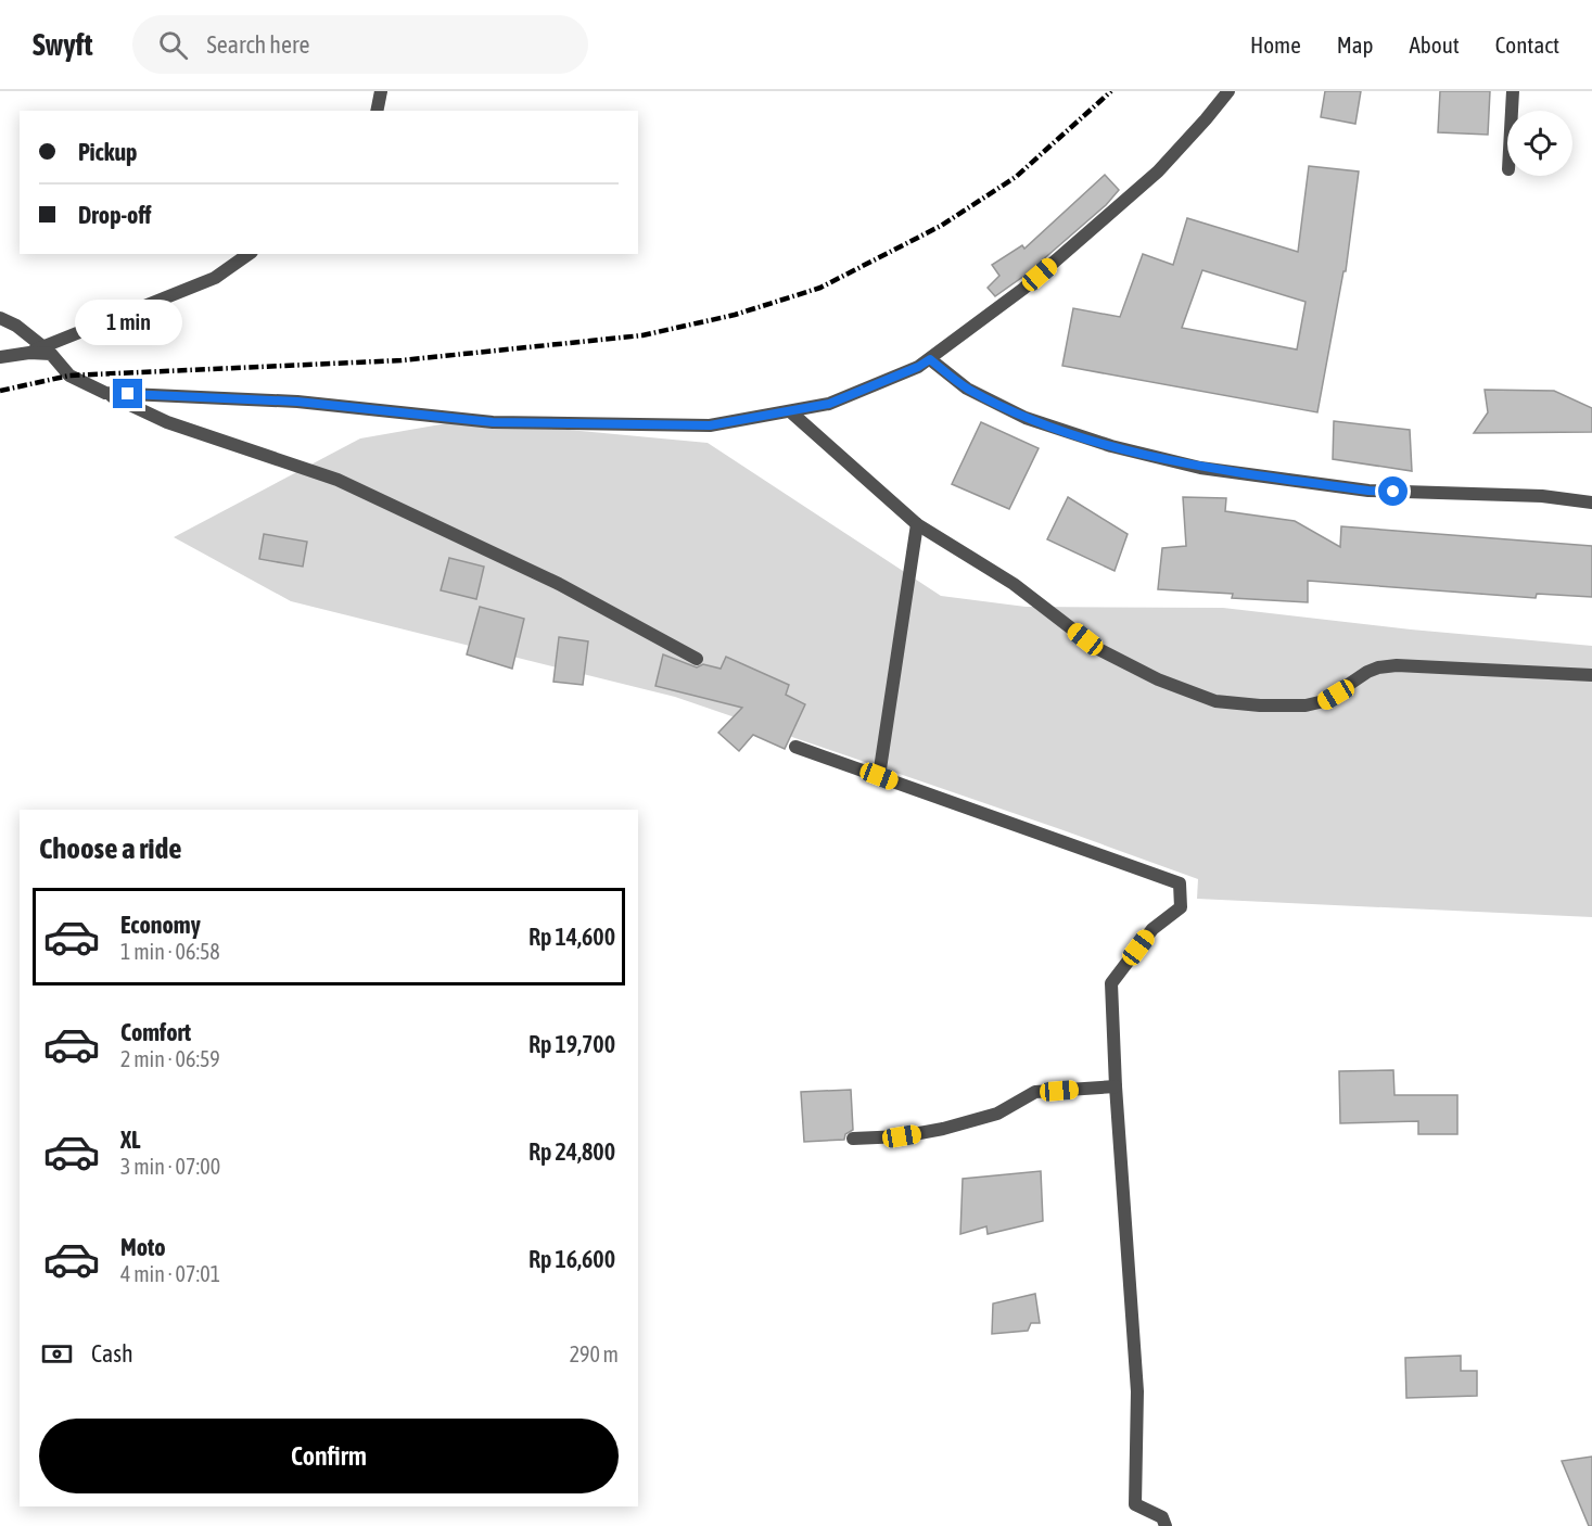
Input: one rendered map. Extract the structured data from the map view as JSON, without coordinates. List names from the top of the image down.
{
  "page": {
    "header": "Swyft",
    "search": "Search here",
    "nav": [
      "Home",
      "Map",
      "About",
      "Contact"
    ],
    "banner": ["Pickup", "Drop-off"],
    "bubble": "1 min",
    "heading": "Choose a ride",
    "list": [
      {
        "name": "Economy",
        "note": "1 min · 06:58",
        "value": "Rp 14,600"
      },
      {
        "name": "Comfort",
        "note": "2 min · 06:59",
        "value": "Rp 19,700"
      },
      {
        "name": "XL",
        "note": "3 min · 07:00",
        "value": "Rp 24,800"
      },
      {
        "name": "Moto",
        "note": "4 min · 07:01",
        "value": "Rp 16,600"
      }
    ],
    "pay": ["Cash", "290 m"],
    "buttons": "Confirm"
  }
}
